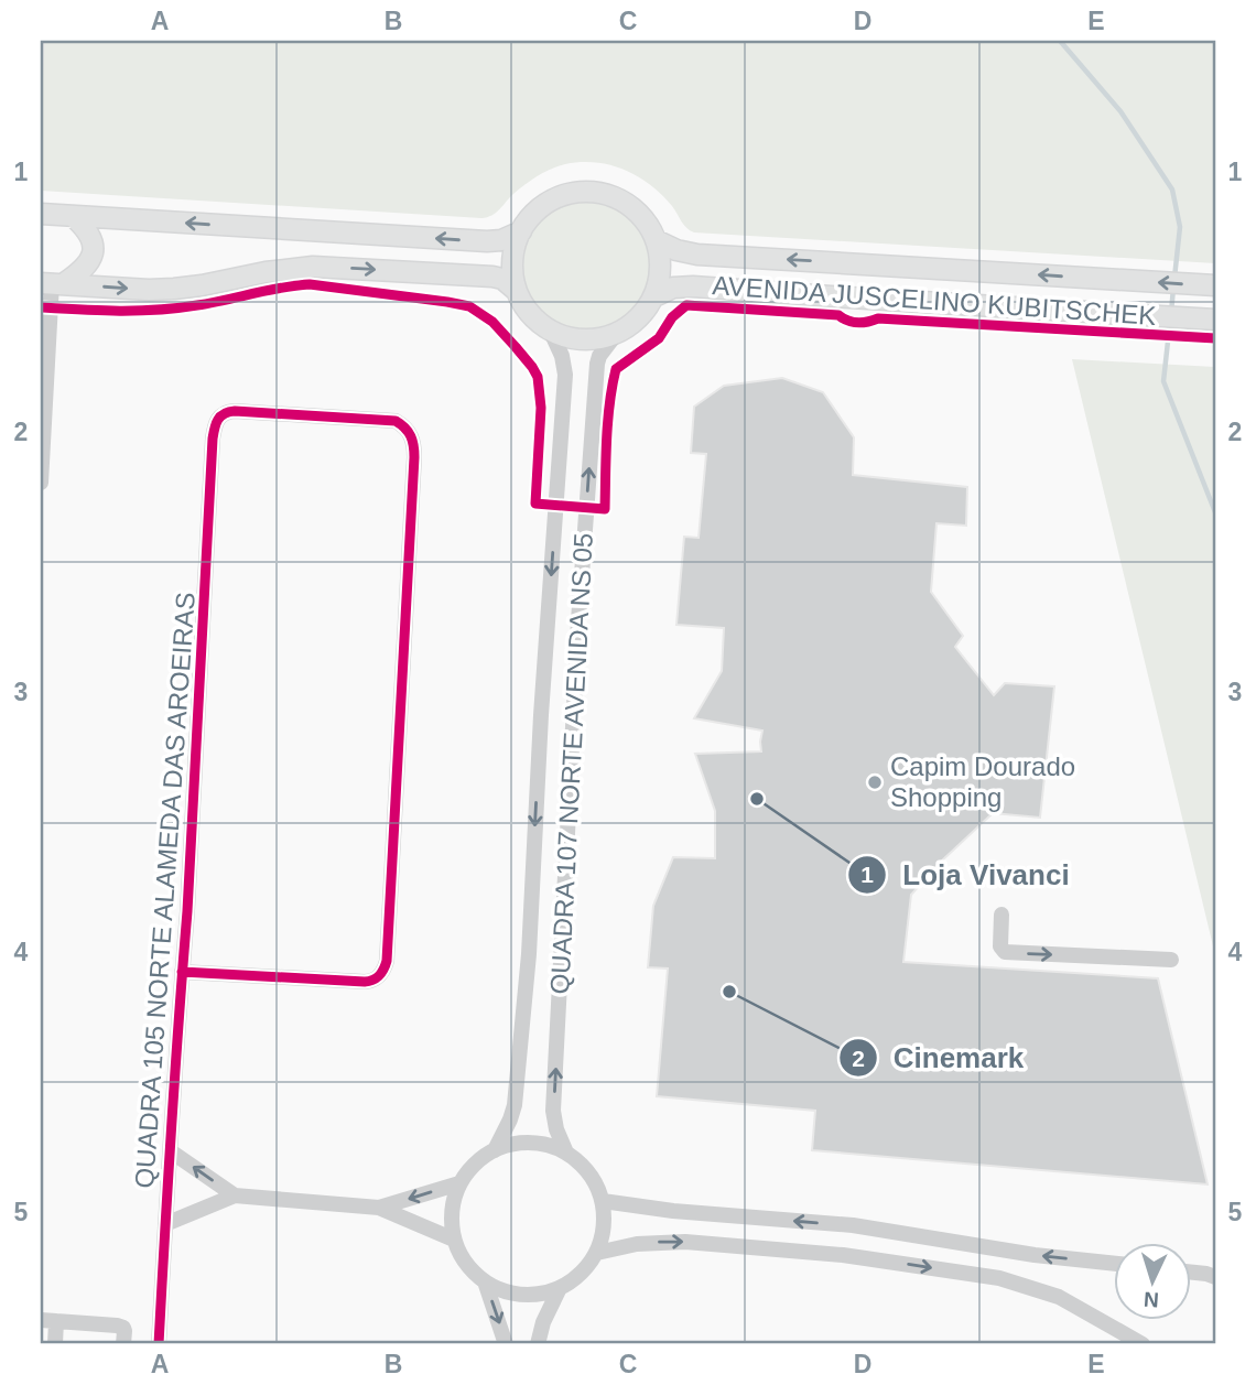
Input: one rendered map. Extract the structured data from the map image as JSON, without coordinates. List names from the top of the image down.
{
  "streets": {
    "main road": ["AVENIDA JUSCELINO KUBITSCHEK"],
    "street": ["QUADRA 107 NORTE AVENIDA NS 05", "QUADRA 105 NORTE ALAMEDA DAS AROEIRAS"]
  },
  "crossings": [
    ["AVENIDA JUSCELINO KUBITSCHEK", "QUADRA 107 NORTE AVENIDA NS 05"]
  ],
  "places": ["Capim Dourado Shopping", "Loja Vivanci", "Cinemark"],
  "north": "bottom",
  "grid": {
    "columns": [
      "A",
      "B",
      "C",
      "D",
      "E"
    ],
    "rows": [
      "1",
      "2",
      "3",
      "4",
      "5"
    ]
  }
}
